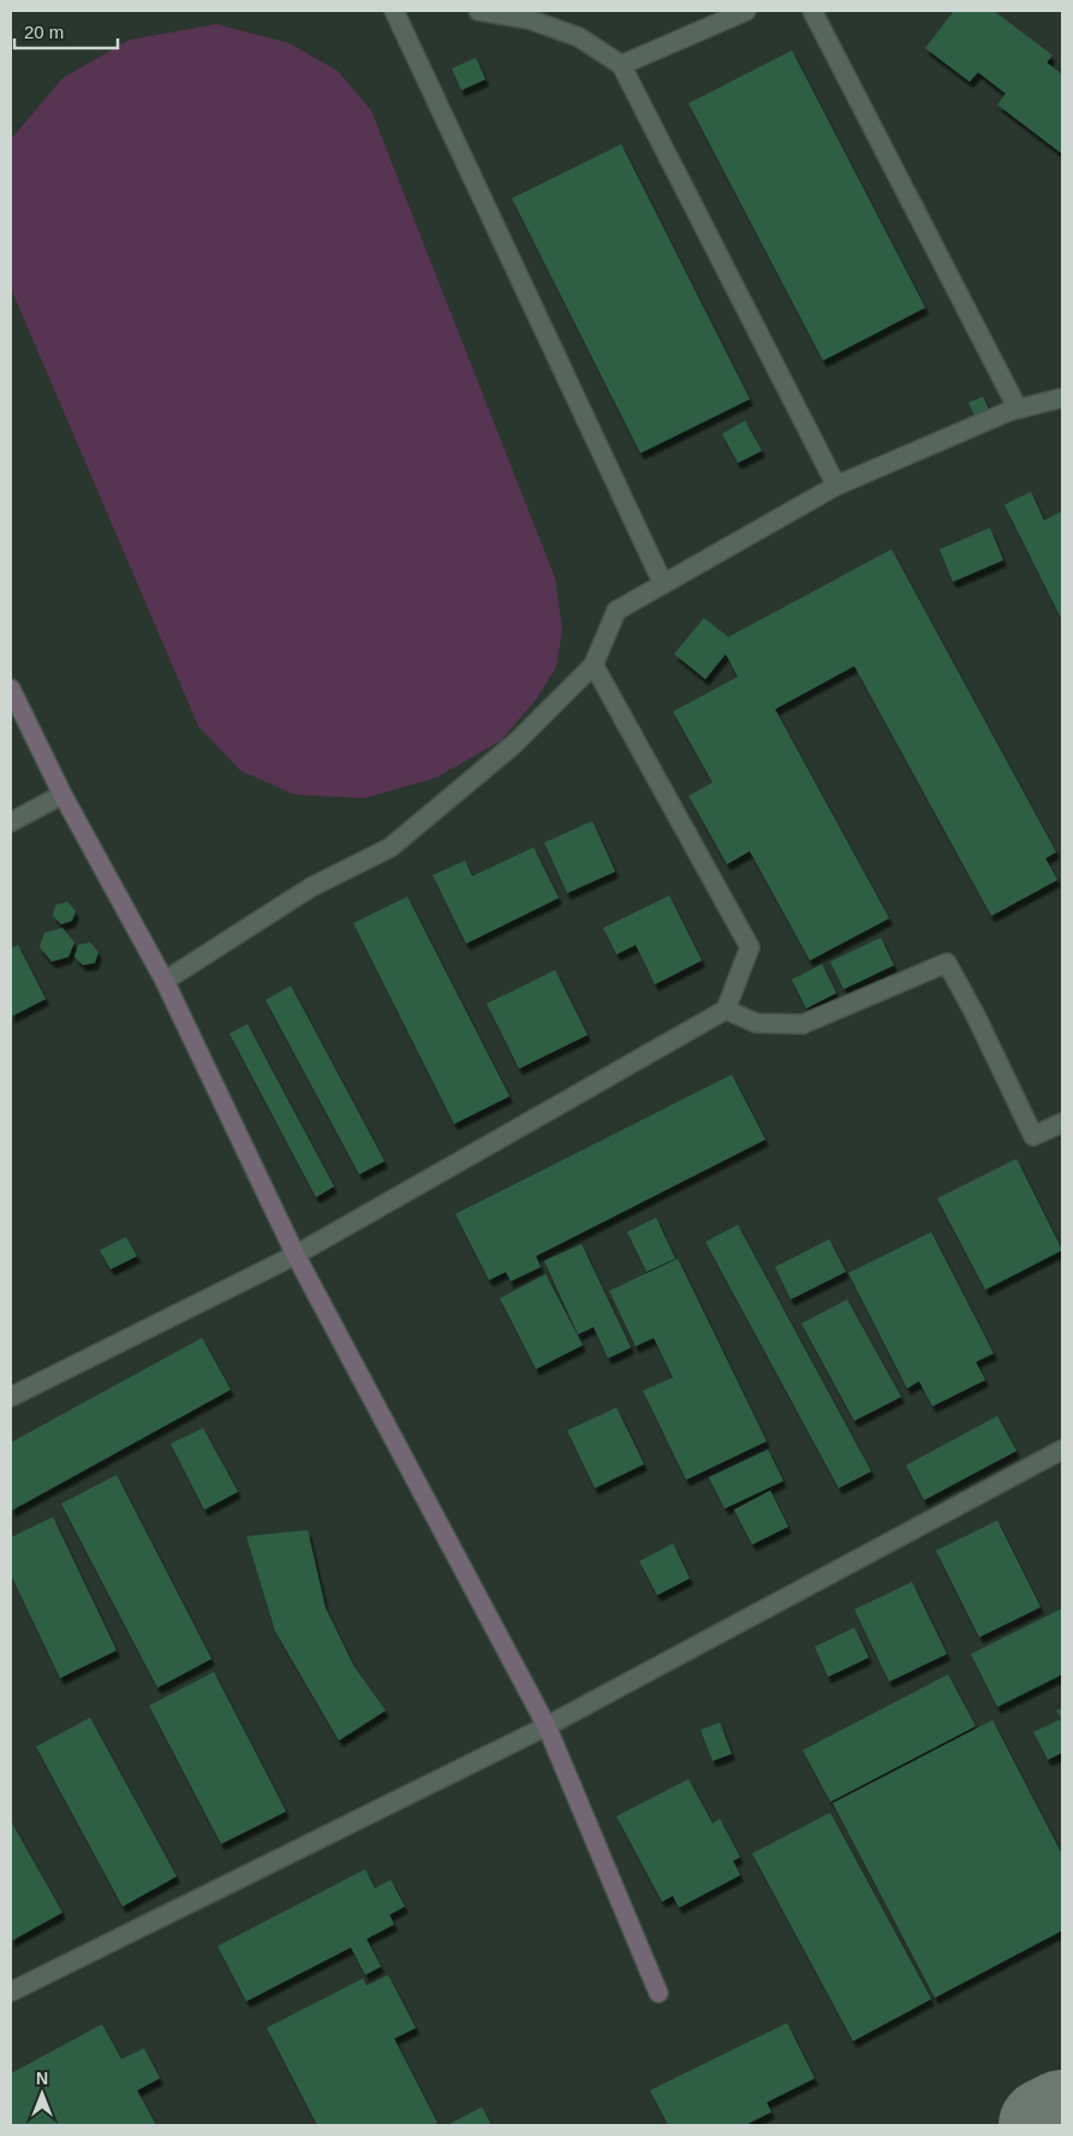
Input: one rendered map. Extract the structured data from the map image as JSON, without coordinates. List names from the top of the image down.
{
  "scale_bar": "20 m",
  "north": "top"
}
